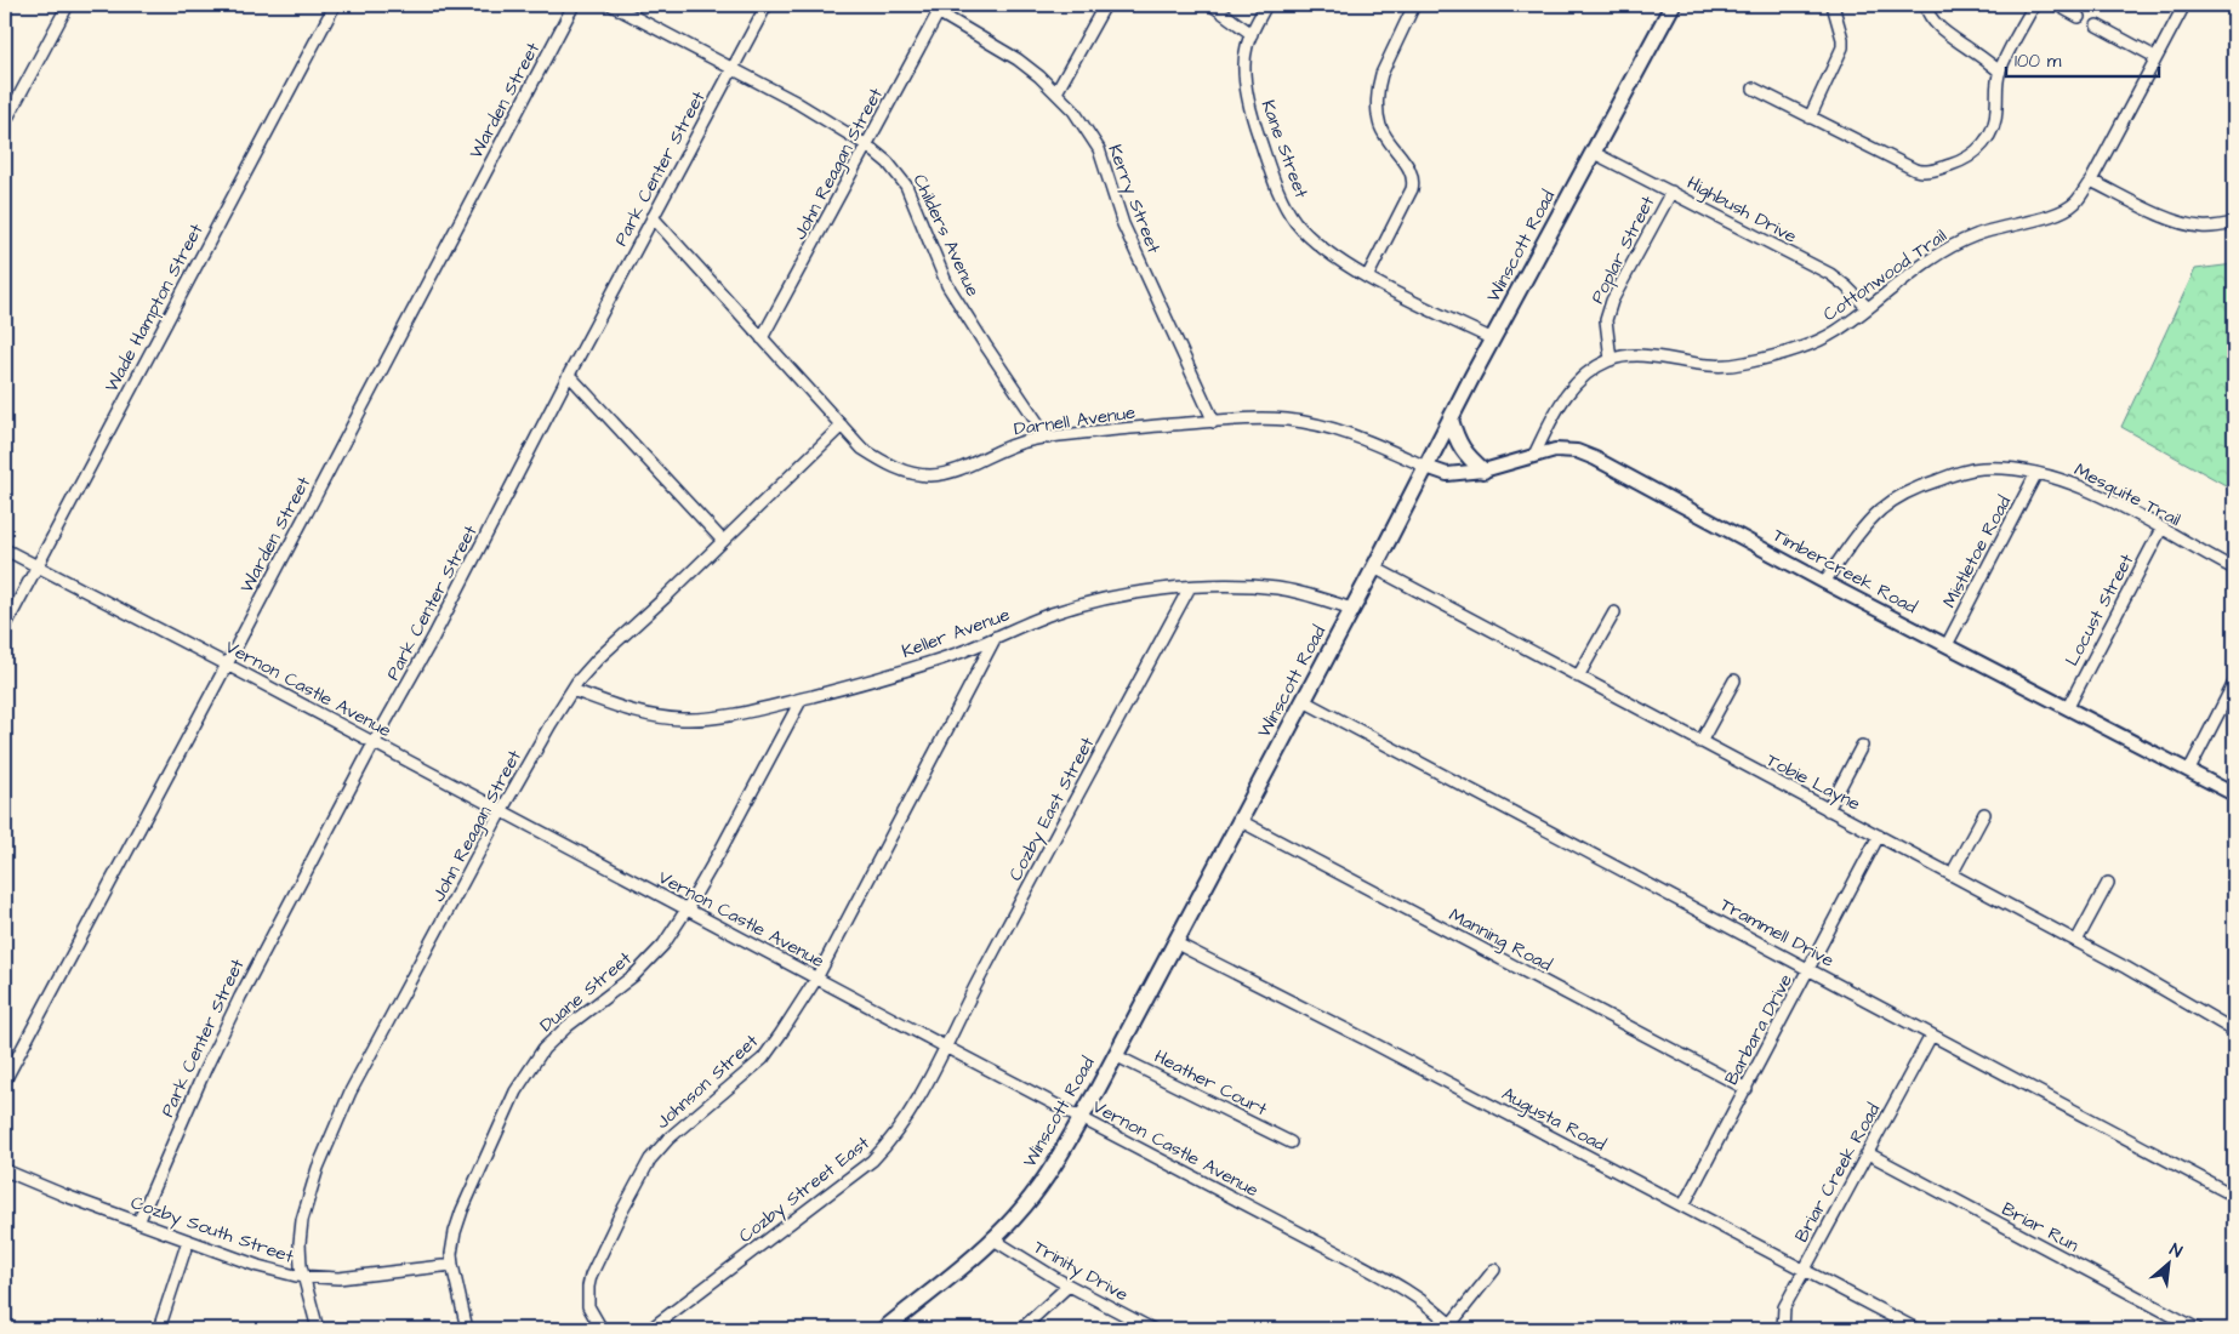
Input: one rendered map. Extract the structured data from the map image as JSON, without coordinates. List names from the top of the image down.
{
  "streets": {
    "main road": ["Winscott Road"],
    "street": [
      "Warden Street",
      "Kane Street",
      "John Reagan Street",
      "Park Center Street",
      "Kerry Street",
      "Highbush Drive",
      "Childers Avenue",
      "Poplar Street",
      "Cottonwood Trail",
      "Wade Hampton Street",
      "Darnell Avenue",
      "Mesquite Trail",
      "Mistletoe Road",
      "Timbercreek Road",
      "Locust Street",
      "Keller Avenue",
      "Vernon Castle Avenue",
      "Tobie Layne",
      "Cozby East Street",
      "Trammell Drive",
      "Manning Road",
      "Duane Street",
      "Barbara Drive",
      "Johnson Street",
      "Heather Court",
      "Augusta Road",
      "Briar Creek Road",
      "Cozby Street East",
      "Briar Run",
      "Cozby South Street",
      "Trinity Drive"
    ]
  },
  "crossings": [
    ["Warden Street", "Vernon Castle Avenue"],
    ["Kane Street", "Winscott Road"],
    ["John Reagan Street", "Kerry Street"],
    ["John Reagan Street", "Childers Avenue"],
    ["John Reagan Street", "Darnell Avenue"],
    ["John Reagan Street", "Keller Avenue"],
    ["John Reagan Street", "Vernon Castle Avenue"],
    ["John Reagan Street", "Cozby South Street"],
    ["Park Center Street", "Childers Avenue"],
    ["Park Center Street", "Darnell Avenue"],
    ["Park Center Street", "Vernon Castle Avenue"],
    ["Park Center Street", "Cozby South Street"],
    ["Kerry Street", "Darnell Avenue"],
    ["Highbush Drive", "Winscott Road"],
    ["Highbush Drive", "Poplar Street"],
    ["Highbush Drive", "Cottonwood Trail"],
    ["Childers Avenue", "Darnell Avenue"],
    ["Winscott Road", "Darnell Avenue"],
    ["Winscott Road", "Timbercreek Road"],
    ["Winscott Road", "Keller Avenue"],
    ["Winscott Road", "Vernon Castle Avenue"],
    ["Winscott Road", "Tobie Layne"],
    ["Winscott Road", "Trammell Drive"],
    ["Winscott Road", "Manning Road"],
    ["Winscott Road", "Heather Court"],
    ["Winscott Road", "Augusta Road"],
    ["Winscott Road", "Trinity Drive"],
    ["Poplar Street", "Cottonwood Trail"],
    ["Cottonwood Trail", "Timbercreek Road"],
    ["Wade Hampton Street", "Vernon Castle Avenue"],
    ["Darnell Avenue", "Timbercreek Road"],
    ["Mesquite Trail", "Mistletoe Road"],
    ["Mesquite Trail", "Timbercreek Road"],
    ["Mesquite Trail", "Locust Street"],
    ["Mistletoe Road", "Timbercreek Road"],
    ["Timbercreek Road", "Locust Street"],
    ["Keller Avenue", "Cozby East Street"],
    ["Keller Avenue", "Duane Street"],
    ["Keller Avenue", "Johnson Street"],
    ["Vernon Castle Avenue", "Cozby East Street"],
    ["Vernon Castle Avenue", "Duane Street"],
    ["Vernon Castle Avenue", "Johnson Street"],
    ["Vernon Castle Avenue", "Cozby Street East"],
    ["Tobie Layne", "Barbara Drive"],
    ["Cozby East Street", "Cozby Street East"],
    ["Trammell Drive", "Barbara Drive"],
    ["Trammell Drive", "Briar Creek Road"],
    ["Manning Road", "Barbara Drive"],
    ["Duane Street", "Cozby South Street"],
    ["Barbara Drive", "Augusta Road"],
    ["Augusta Road", "Briar Creek Road"],
    ["Briar Creek Road", "Briar Run"]
  ],
  "scale_bar": "100 m",
  "north": "top right"
}
